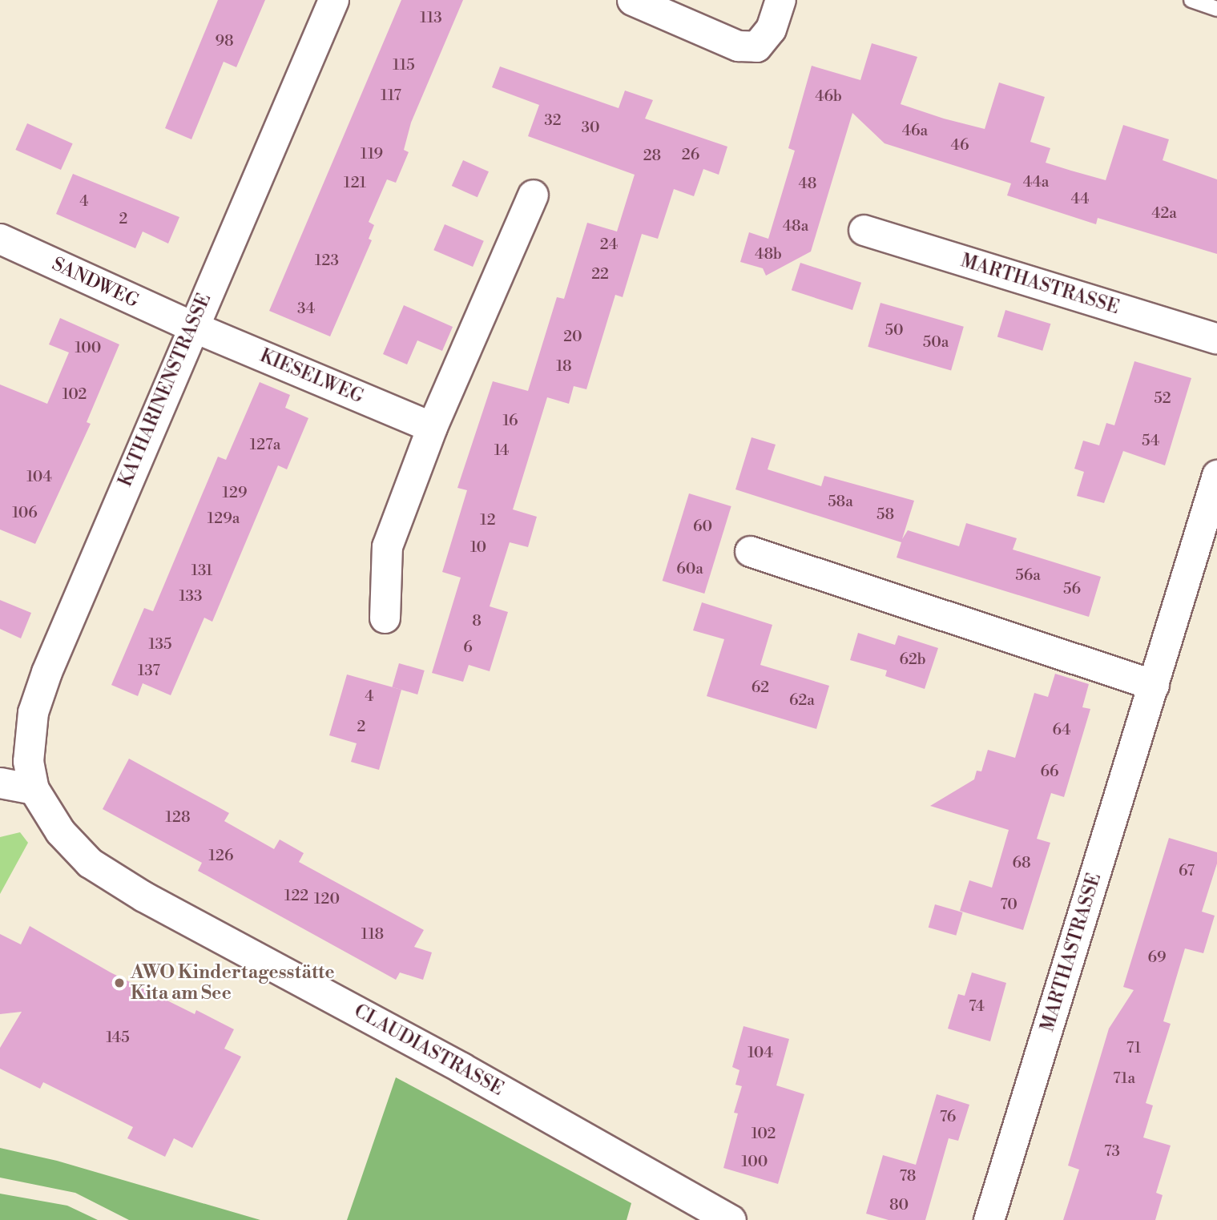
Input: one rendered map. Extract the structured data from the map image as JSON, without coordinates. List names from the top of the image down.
{
  "streets": {
    "street": [
      "SANDWEG",
      "MARTHASTRASSE",
      "KIESELWEG",
      "KATHARINENSTRASSE",
      "CLAUDIASTRASSE"
    ]
  },
  "crossings": [
    ["SANDWEG", "KIESELWEG"],
    ["SANDWEG", "KATHARINENSTRASSE"],
    ["KIESELWEG", "KATHARINENSTRASSE"],
    ["KATHARINENSTRASSE", "CLAUDIASTRASSE"]
  ],
  "places": ["AWO Kindertagesstätte Kita am See"],
  "house_numbers": [
    "113",
    "98",
    "115",
    "117",
    "46b",
    "32",
    "30",
    "46a",
    "46",
    "119",
    "26",
    "28",
    "44a",
    "121",
    "48",
    "44",
    "4",
    "42a",
    "2",
    "48a",
    "24",
    "48b",
    "123",
    "22",
    "34",
    "50",
    "20",
    "50a",
    "100",
    "18",
    "102",
    "52",
    "16",
    "54",
    "127a",
    "14",
    "104",
    "129",
    "58a",
    "106",
    "58",
    "129a",
    "12",
    "60",
    "10",
    "60a",
    "131",
    "56a",
    "56",
    "133",
    "8",
    "135",
    "6",
    "62b",
    "137",
    "62",
    "4",
    "62a",
    "2",
    "64",
    "66",
    "128",
    "126",
    "68",
    "67",
    "122",
    "120",
    "70",
    "118",
    "69",
    "74",
    "145",
    "71",
    "104",
    "71a",
    "76",
    "102",
    "73",
    "100",
    "78",
    "80"
  ]
}
